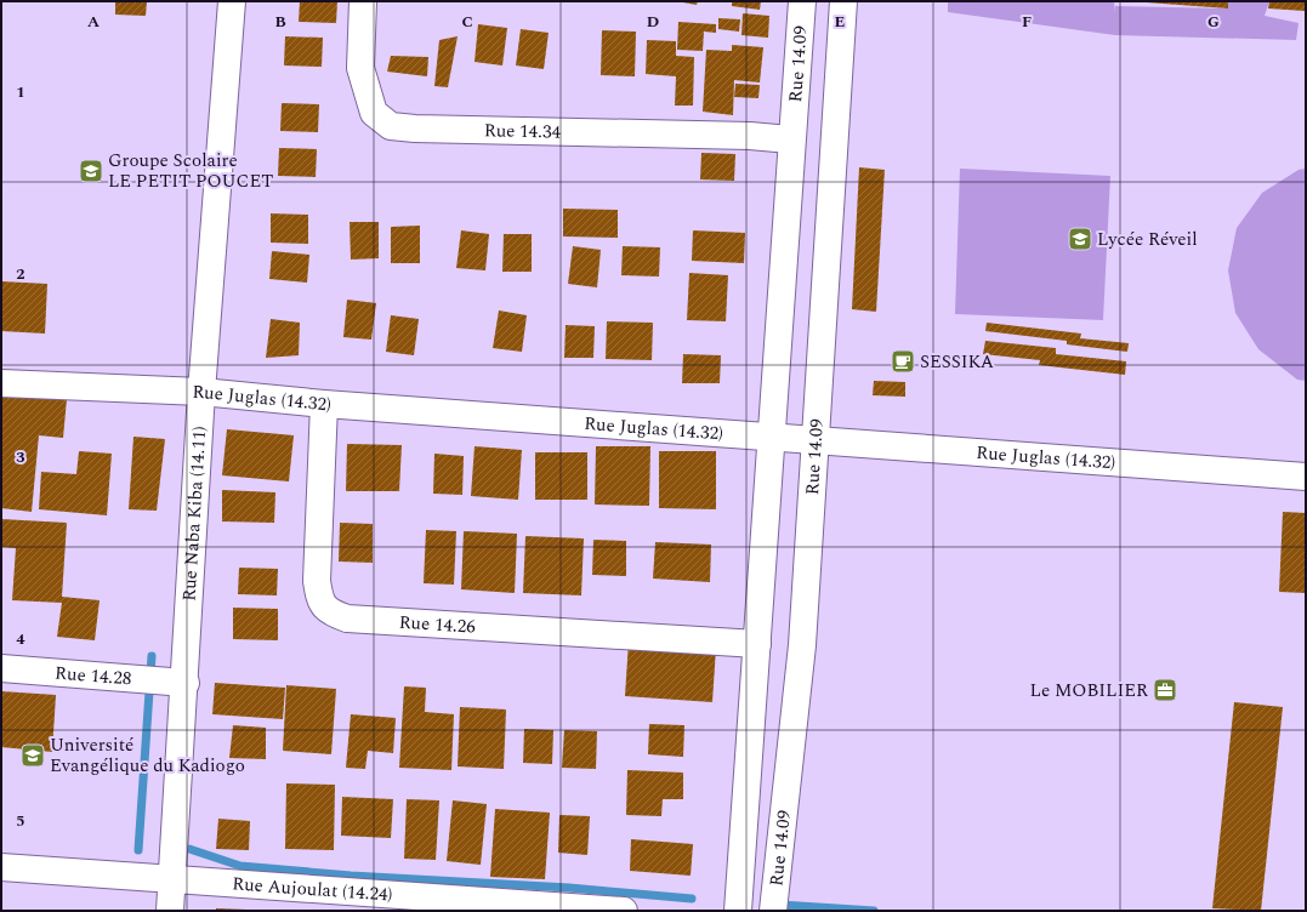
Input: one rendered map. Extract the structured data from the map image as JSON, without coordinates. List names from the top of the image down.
{
  "streets": {
    "street": [
      "Rue 14.09",
      "Rue 14.34",
      "Rue Juglas (14.32)",
      "Rue Naba Kiba (14.11)",
      "Rue 14.26",
      "Rue 14.28",
      "Rue Aujoulat (14.24)"
    ]
  },
  "crossings": [
    ["Rue 14.09", "Rue 14.34"],
    ["Rue 14.09", "Rue Juglas (14.32)"],
    ["Rue 14.09", "Rue 14.26"],
    ["Rue Juglas (14.32)", "Rue Naba Kiba (14.11)"],
    ["Rue Juglas (14.32)", "Rue 14.26"],
    ["Rue Naba Kiba (14.11)", "Rue 14.28"],
    ["Rue Naba Kiba (14.11)", "Rue Aujoulat (14.24)"]
  ],
  "places": {
    "school or university": ["Groupe Scolaire LE PETIT POUCET", "Lycée Réveil", "Université Evangélique du Kadiogo"],
    "cafe": ["SESSIKA"],
    "office": ["Le MOBILIER"]
  },
  "grid": {
    "columns": [
      "A",
      "B",
      "C",
      "D",
      "E",
      "F",
      "G"
    ],
    "rows": [
      "1",
      "2",
      "3",
      "4",
      "5"
    ]
  }
}
